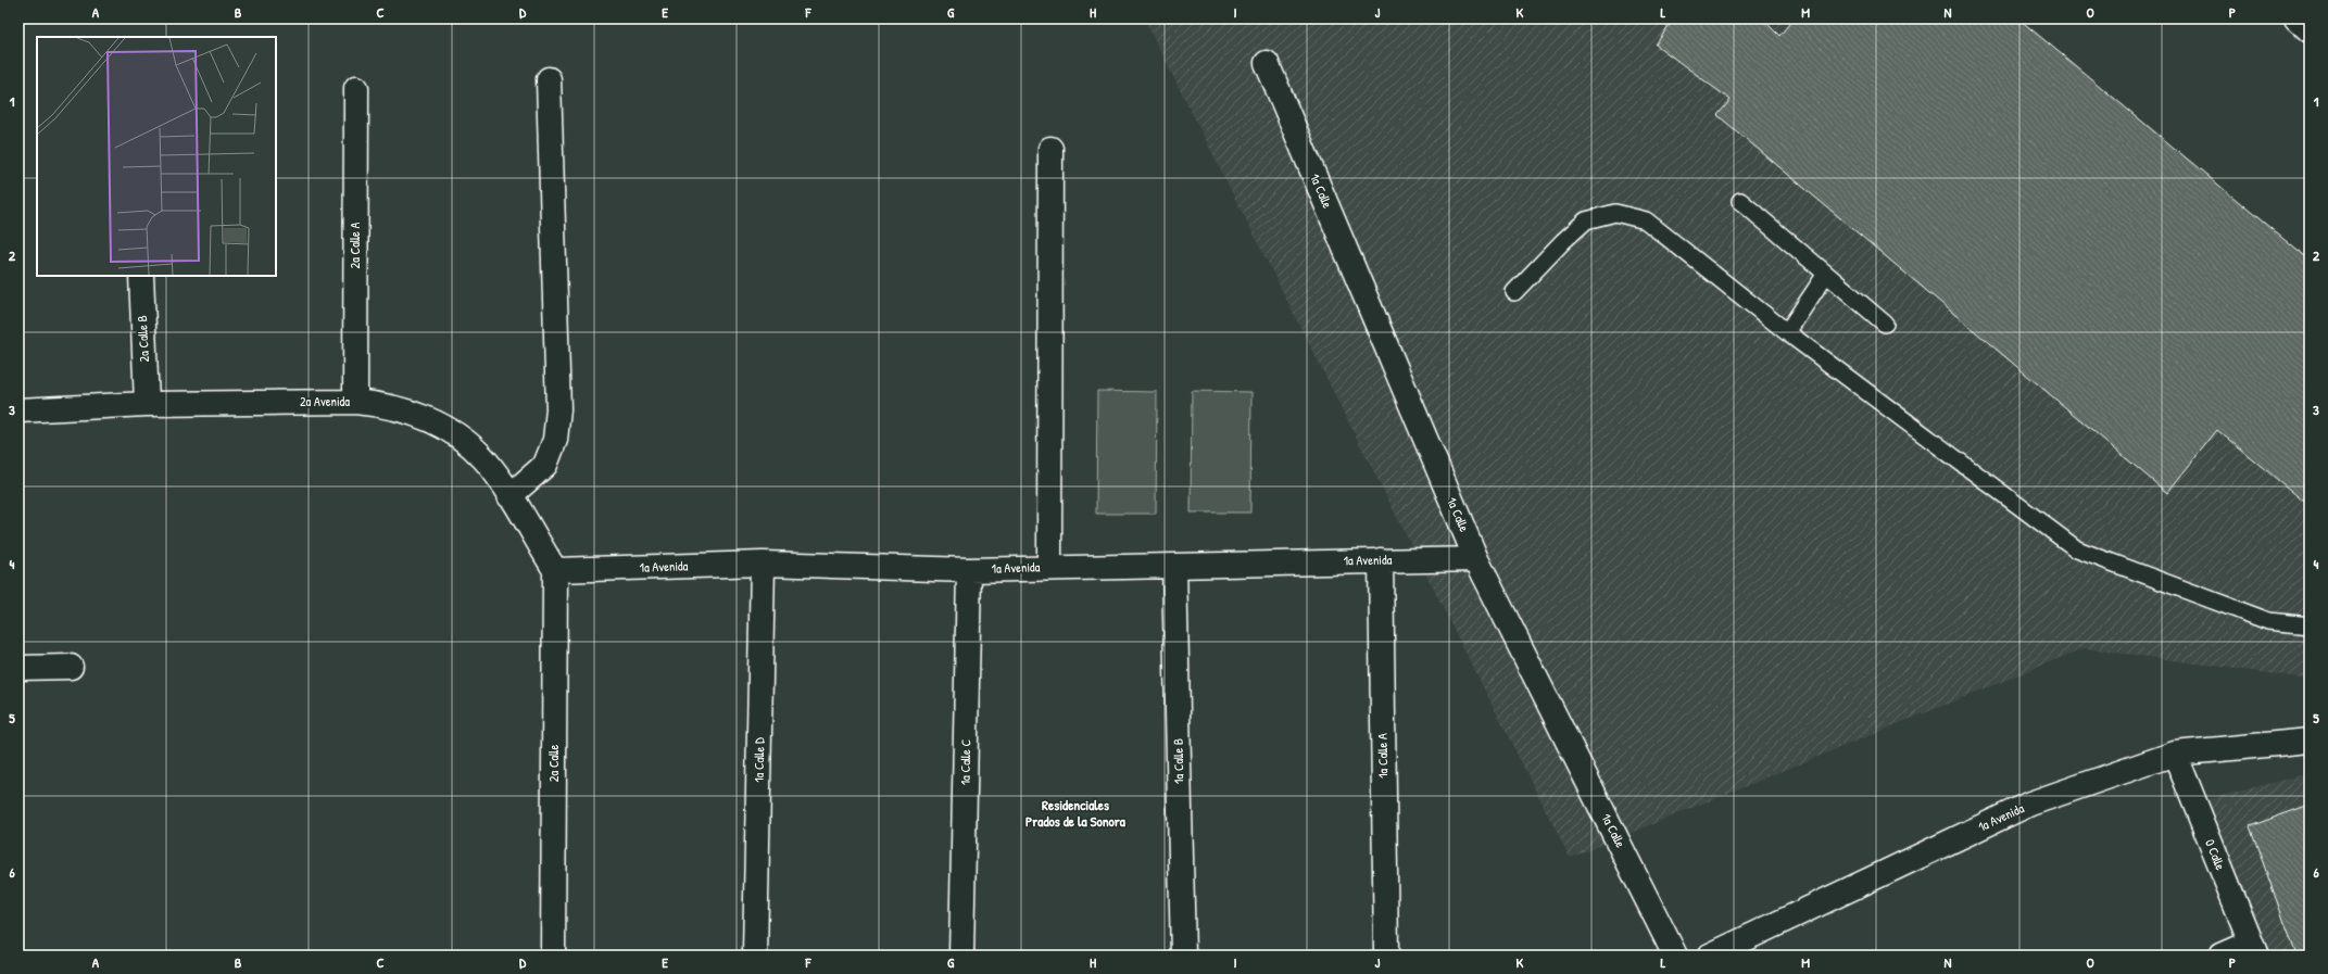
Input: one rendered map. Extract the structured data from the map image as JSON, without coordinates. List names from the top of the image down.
{
  "streets": {
    "main road": [
      "1a Calle",
      "2a Calle A",
      "2a Calle B",
      "2a Avenida",
      "1a Avenida",
      "1a Calle A",
      "1a Calle D",
      "1a Calle B",
      "1a Calle C",
      "2a Calle",
      "0 Calle"
    ]
  },
  "crossings": [
    ["1a Calle", "1a Avenida"],
    ["2a Calle A", "2a Avenida"],
    ["2a Calle B", "2a Avenida"],
    ["2a Avenida", "1a Avenida"],
    ["2a Avenida", "2a Calle"],
    ["1a Avenida", "1a Calle A"],
    ["1a Avenida", "1a Calle D"],
    ["1a Avenida", "1a Calle B"],
    ["1a Avenida", "1a Calle C"],
    ["1a Avenida", "2a Calle"],
    ["1a Avenida", "0 Calle"]
  ],
  "districts": ["Residenciales Prados de la Sonora"],
  "grid": {
    "columns": [
      "A",
      "B",
      "C",
      "D",
      "E",
      "F",
      "G",
      "H",
      "I",
      "J",
      "K",
      "L",
      "M",
      "N",
      "O",
      "P"
    ],
    "rows": [
      "1",
      "2",
      "3",
      "4",
      "5",
      "6"
    ]
  }
}
